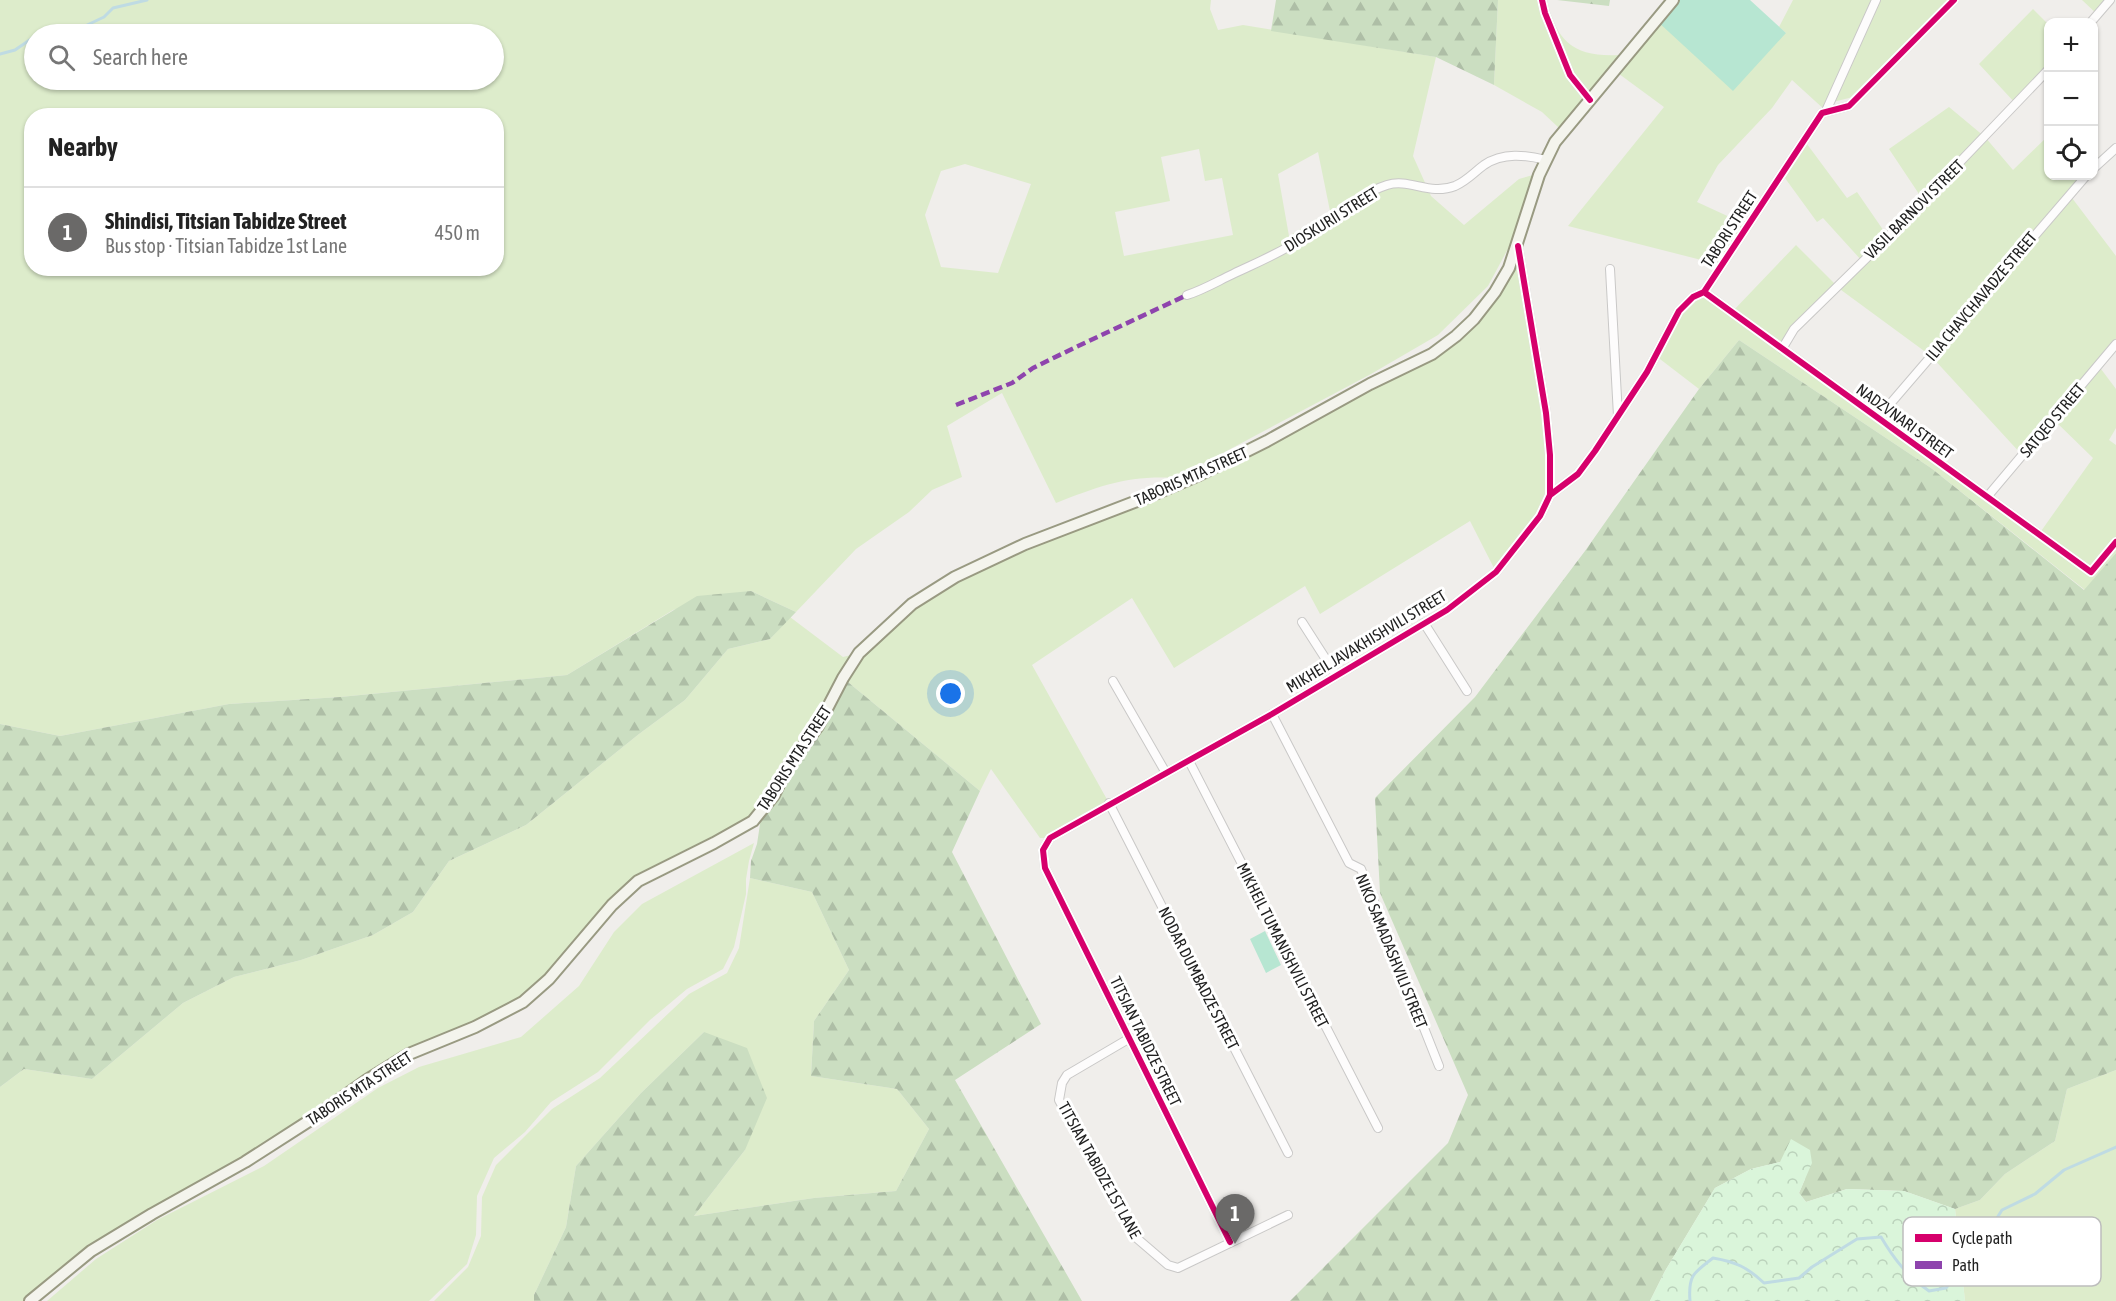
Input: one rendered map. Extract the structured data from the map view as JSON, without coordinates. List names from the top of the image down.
{
  "streets": {
    "main road": ["TABORIS MTA STREET", "MIKHEIL JAVAKHISHVILI STREET"],
    "street": [
      "VASIL BARNOVI STREET",
      "DIOSKURII STREET",
      "TABORI STREET",
      "ILIA CHAVCHAVADZE STREET",
      "SATQEO STREET",
      "NADZVNARI STREET",
      "MIKHEIL TUMANISHVILI STREET",
      "NIKO SAMADASHVILI STREET",
      "NODAR DUMBADZE STREET",
      "TITSIAN TABIDZE STREET",
      "TITSIAN TABIDZE 1ST LANE"
    ]
  },
  "crossings": [
    ["VASIL BARNOVI STREET", "NADZVNARI STREET"],
    ["DIOSKURII STREET", "MIKHEIL JAVAKHISHVILI STREET"],
    ["TABORI STREET", "NADZVNARI STREET"],
    ["TABORI STREET", "MIKHEIL JAVAKHISHVILI STREET"],
    ["ILIA CHAVCHAVADZE STREET", "NADZVNARI STREET"],
    ["SATQEO STREET", "NADZVNARI STREET"],
    ["TABORIS MTA STREET", "MIKHEIL JAVAKHISHVILI STREET"],
    ["MIKHEIL JAVAKHISHVILI STREET", "MIKHEIL TUMANISHVILI STREET"],
    ["MIKHEIL JAVAKHISHVILI STREET", "NIKO SAMADASHVILI STREET"],
    ["MIKHEIL JAVAKHISHVILI STREET", "NODAR DUMBADZE STREET"],
    ["MIKHEIL JAVAKHISHVILI STREET", "TITSIAN TABIDZE STREET"],
    ["TITSIAN TABIDZE STREET", "TITSIAN TABIDZE 1ST LANE"]
  ],
  "legend": ["Cycle path", "Path"],
  "page": {
    "map_buttons": ["+", "−"],
    "search": "Search here",
    "heading": "Nearby",
    "list": [
      {
        "mark": "1",
        "name": "Shindisi, Titsian Tabidze Street",
        "note": "Bus stop · Titsian Tabidze 1st Lane",
        "value": "450 m"
      }
    ],
    "pins": "1"
  }
}
